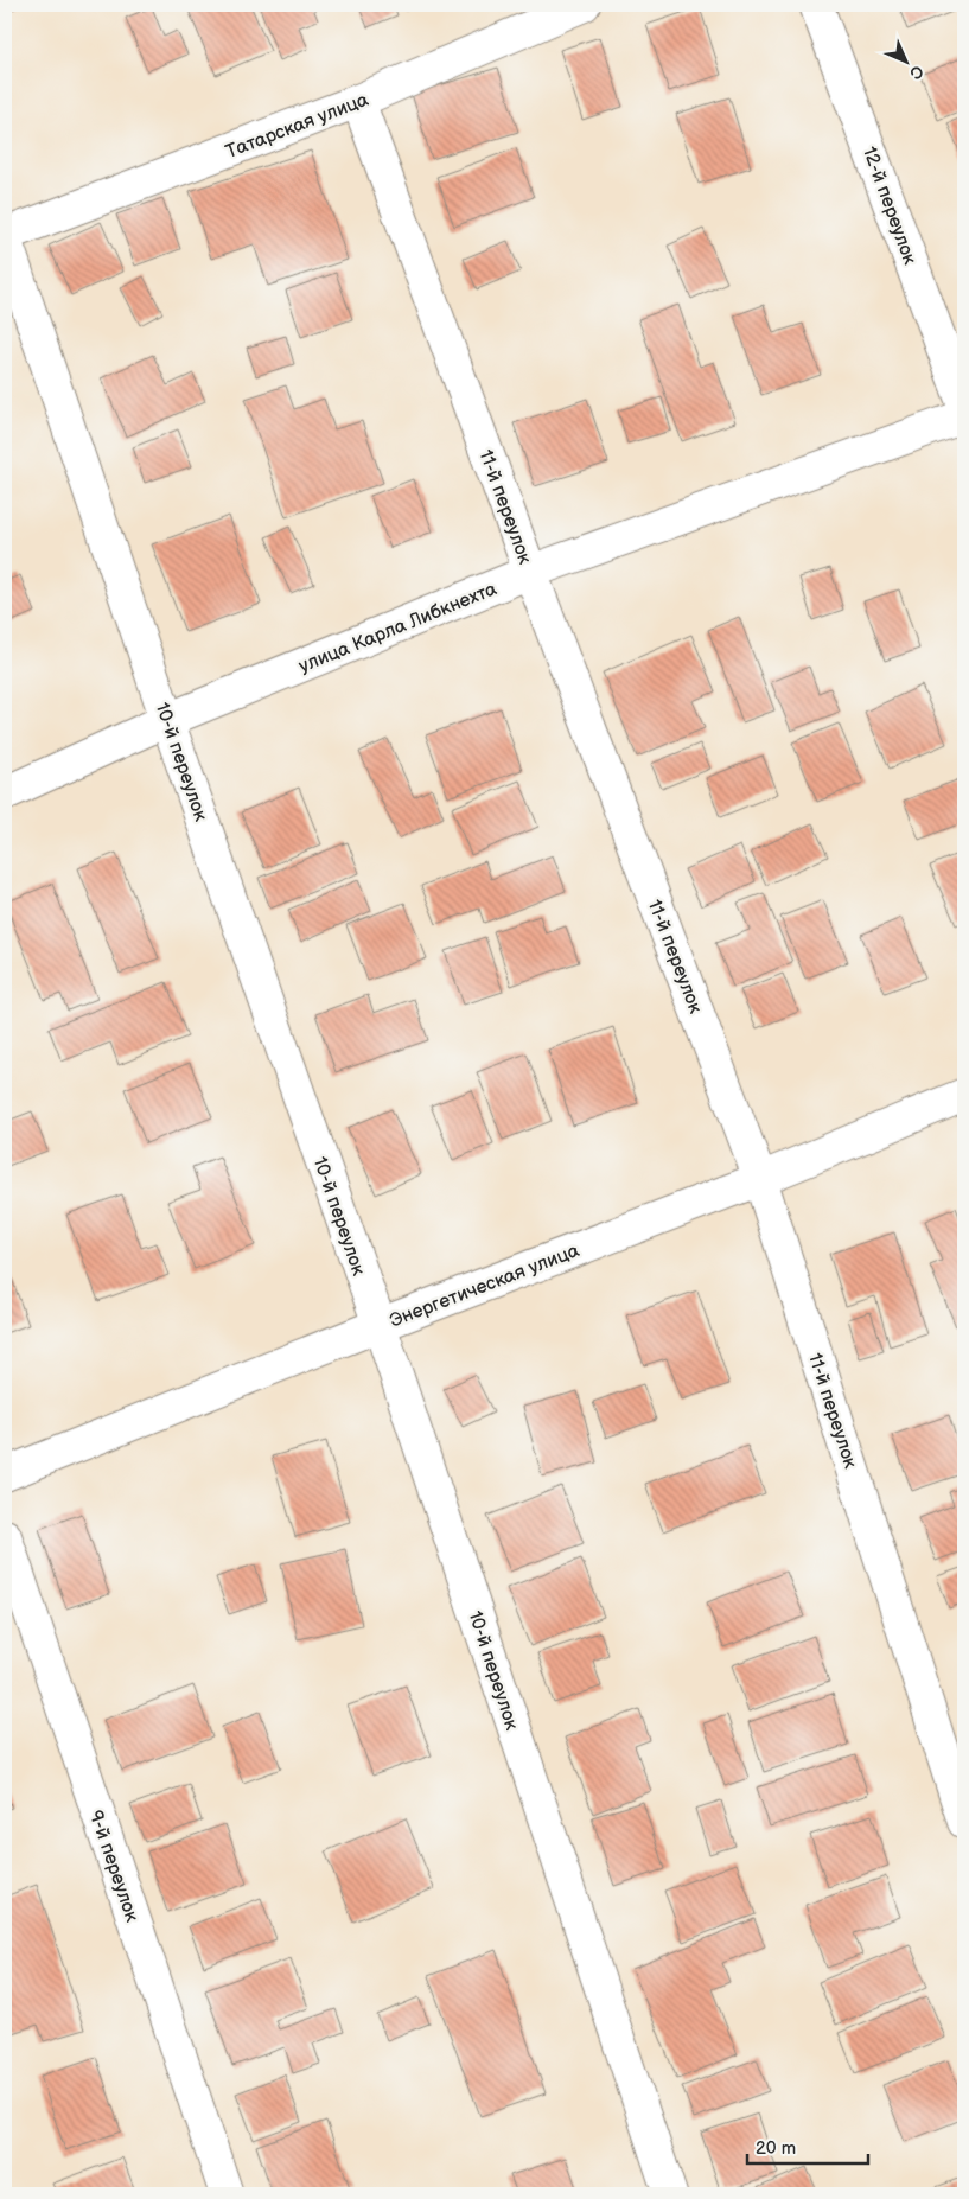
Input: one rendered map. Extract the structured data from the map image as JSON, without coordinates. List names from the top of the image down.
{
  "streets": {
    "street": [
      "Татарская улица",
      "12-й переулок",
      "11-й переулок",
      "улица Карла Либкнехта",
      "10-й переулок",
      "Энергетическая улица",
      "9-й переулок"
    ]
  },
  "crossings": [
    ["Татарская улица", "11-й переулок"],
    ["Татарская улица", "10-й переулок"],
    ["11-й переулок", "улица Карла Либкнехта"],
    ["11-й переулок", "Энергетическая улица"],
    ["улица Карла Либкнехта", "10-й переулок"],
    ["10-й переулок", "Энергетическая улица"]
  ],
  "scale_bar": "20 m",
  "north": "bottom right"
}
